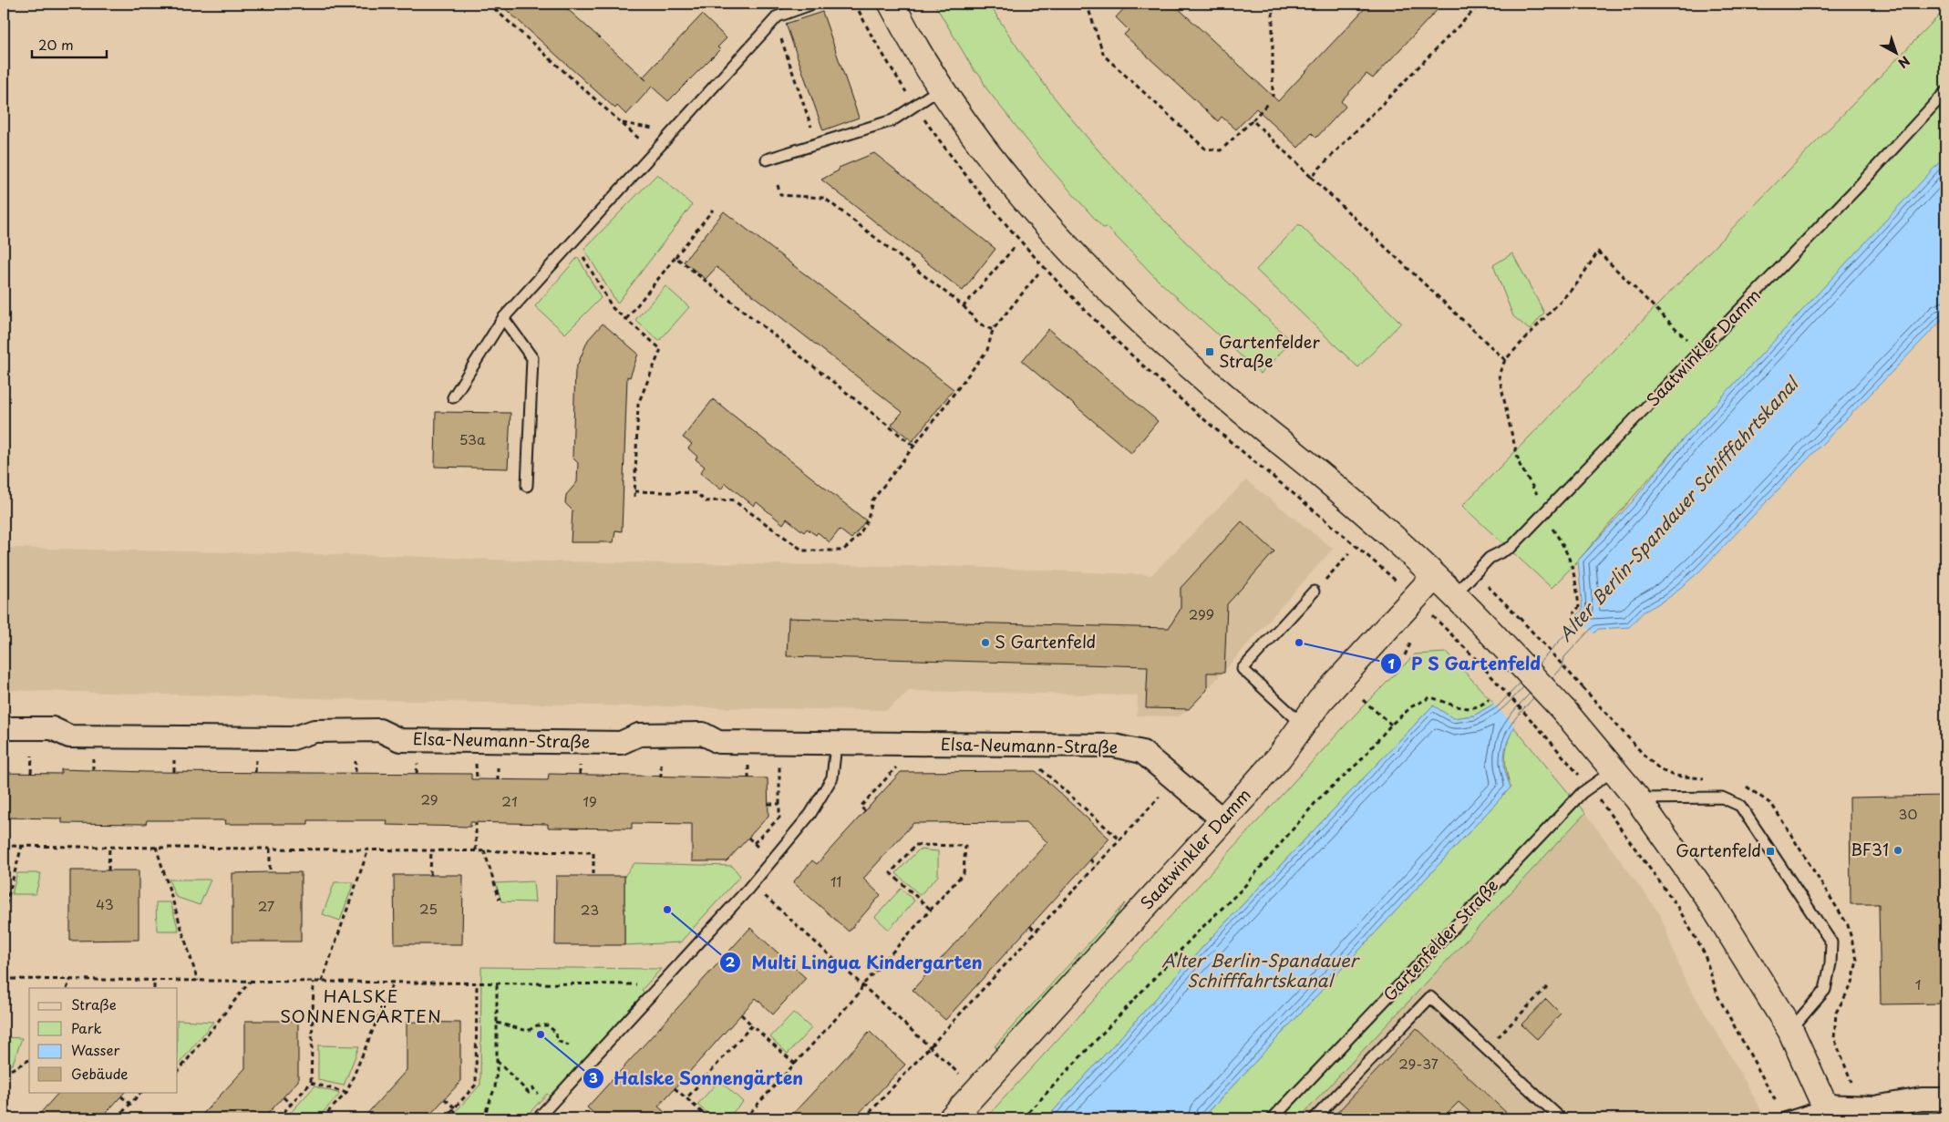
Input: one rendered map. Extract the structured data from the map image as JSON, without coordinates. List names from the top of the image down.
{
  "streets": {
    "main road": ["Saatwinkler Damm"],
    "street": ["Elsa-Neumann-Straße"],
    "lane": ["Gartenfelder Straße"]
  },
  "crossings": [
    ["Saatwinkler Damm", "Elsa-Neumann-Straße"]
  ],
  "districts": ["HALSKE SONNENGÄRTEN"],
  "water": ["Alter Berlin-Spandauer Schifffahrtskanal"],
  "places": {
    "transit": ["Gartenfelder Straße", "Gartenfeld"],
    "other": [
      "S Gartenfeld",
      "P S Gartenfeld",
      "BF31",
      "Multi Lingua Kindergarten",
      "Halske Sonnengärten"
    ]
  },
  "house_numbers": [
    "53a",
    "299",
    "29",
    "21",
    "19",
    "30",
    "11",
    "43",
    "27",
    "25",
    "23",
    "1",
    "29-37"
  ],
  "legend": [
    "Straße",
    "Park",
    "Wasser",
    "Gebäude"
  ],
  "scale_bar": "20 m",
  "north": "bottom right"
}
